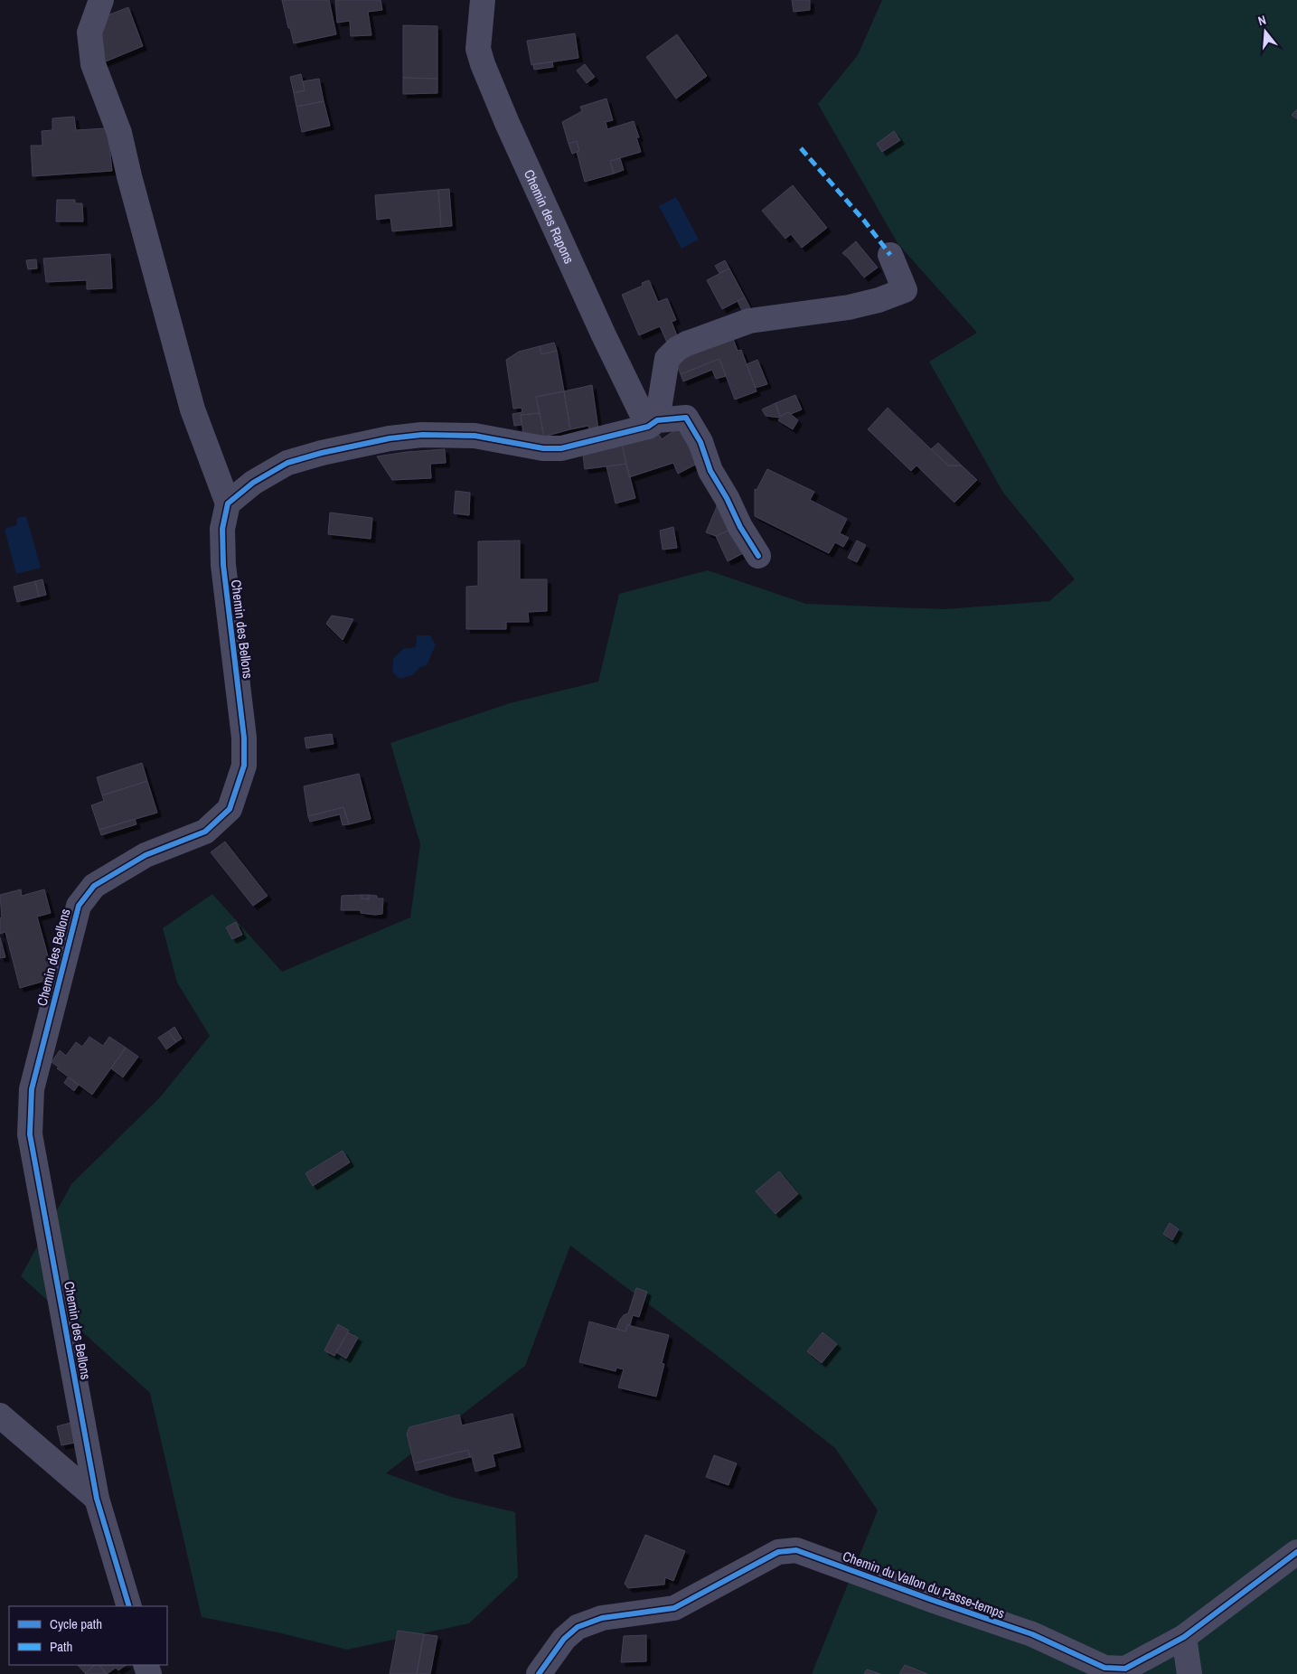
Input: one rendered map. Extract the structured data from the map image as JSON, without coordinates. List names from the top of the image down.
{
  "streets": {
    "street": ["Chemin des Rapons", "Chemin des Bellons", "Chemin du Vallon du Passe-temps"]
  },
  "legend": ["Cycle path", "Path"],
  "north": "top"
}
